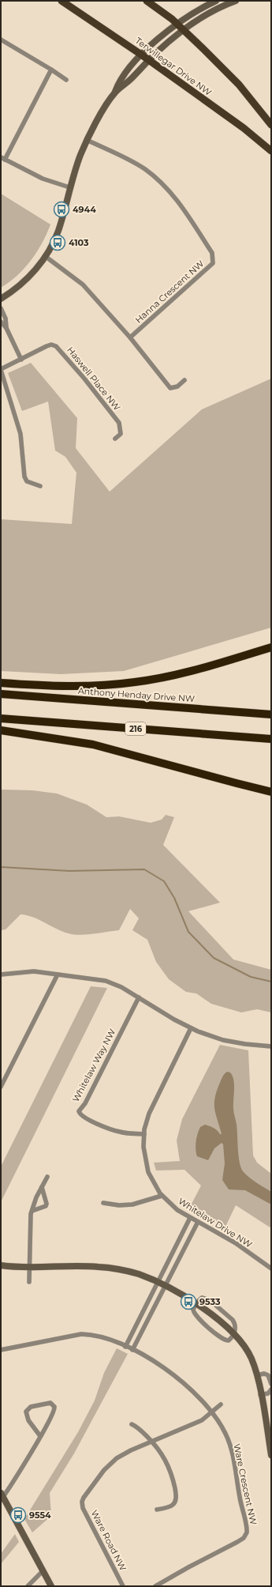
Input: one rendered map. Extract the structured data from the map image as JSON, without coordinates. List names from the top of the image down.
{
  "streets": {
    "highway": ["Anthony Henday Drive NW", "216"],
    "main road": ["Terwillegar Drive NW"],
    "street": [
      "Hanna Crescent NW",
      "Haswell Place NW",
      "Whitelaw Way NW",
      "Whitelaw Drive NW",
      "Ware Crescent NW",
      "Ware Road NW"
    ]
  },
  "crossings": [
    ["Whitelaw Way NW", "Whitelaw Drive NW"],
    ["Ware Crescent NW", "Ware Road NW"]
  ],
  "places": {
    "bus stop": [
      "4944",
      "4103",
      "9533",
      "9554"
    ]
  }
}
